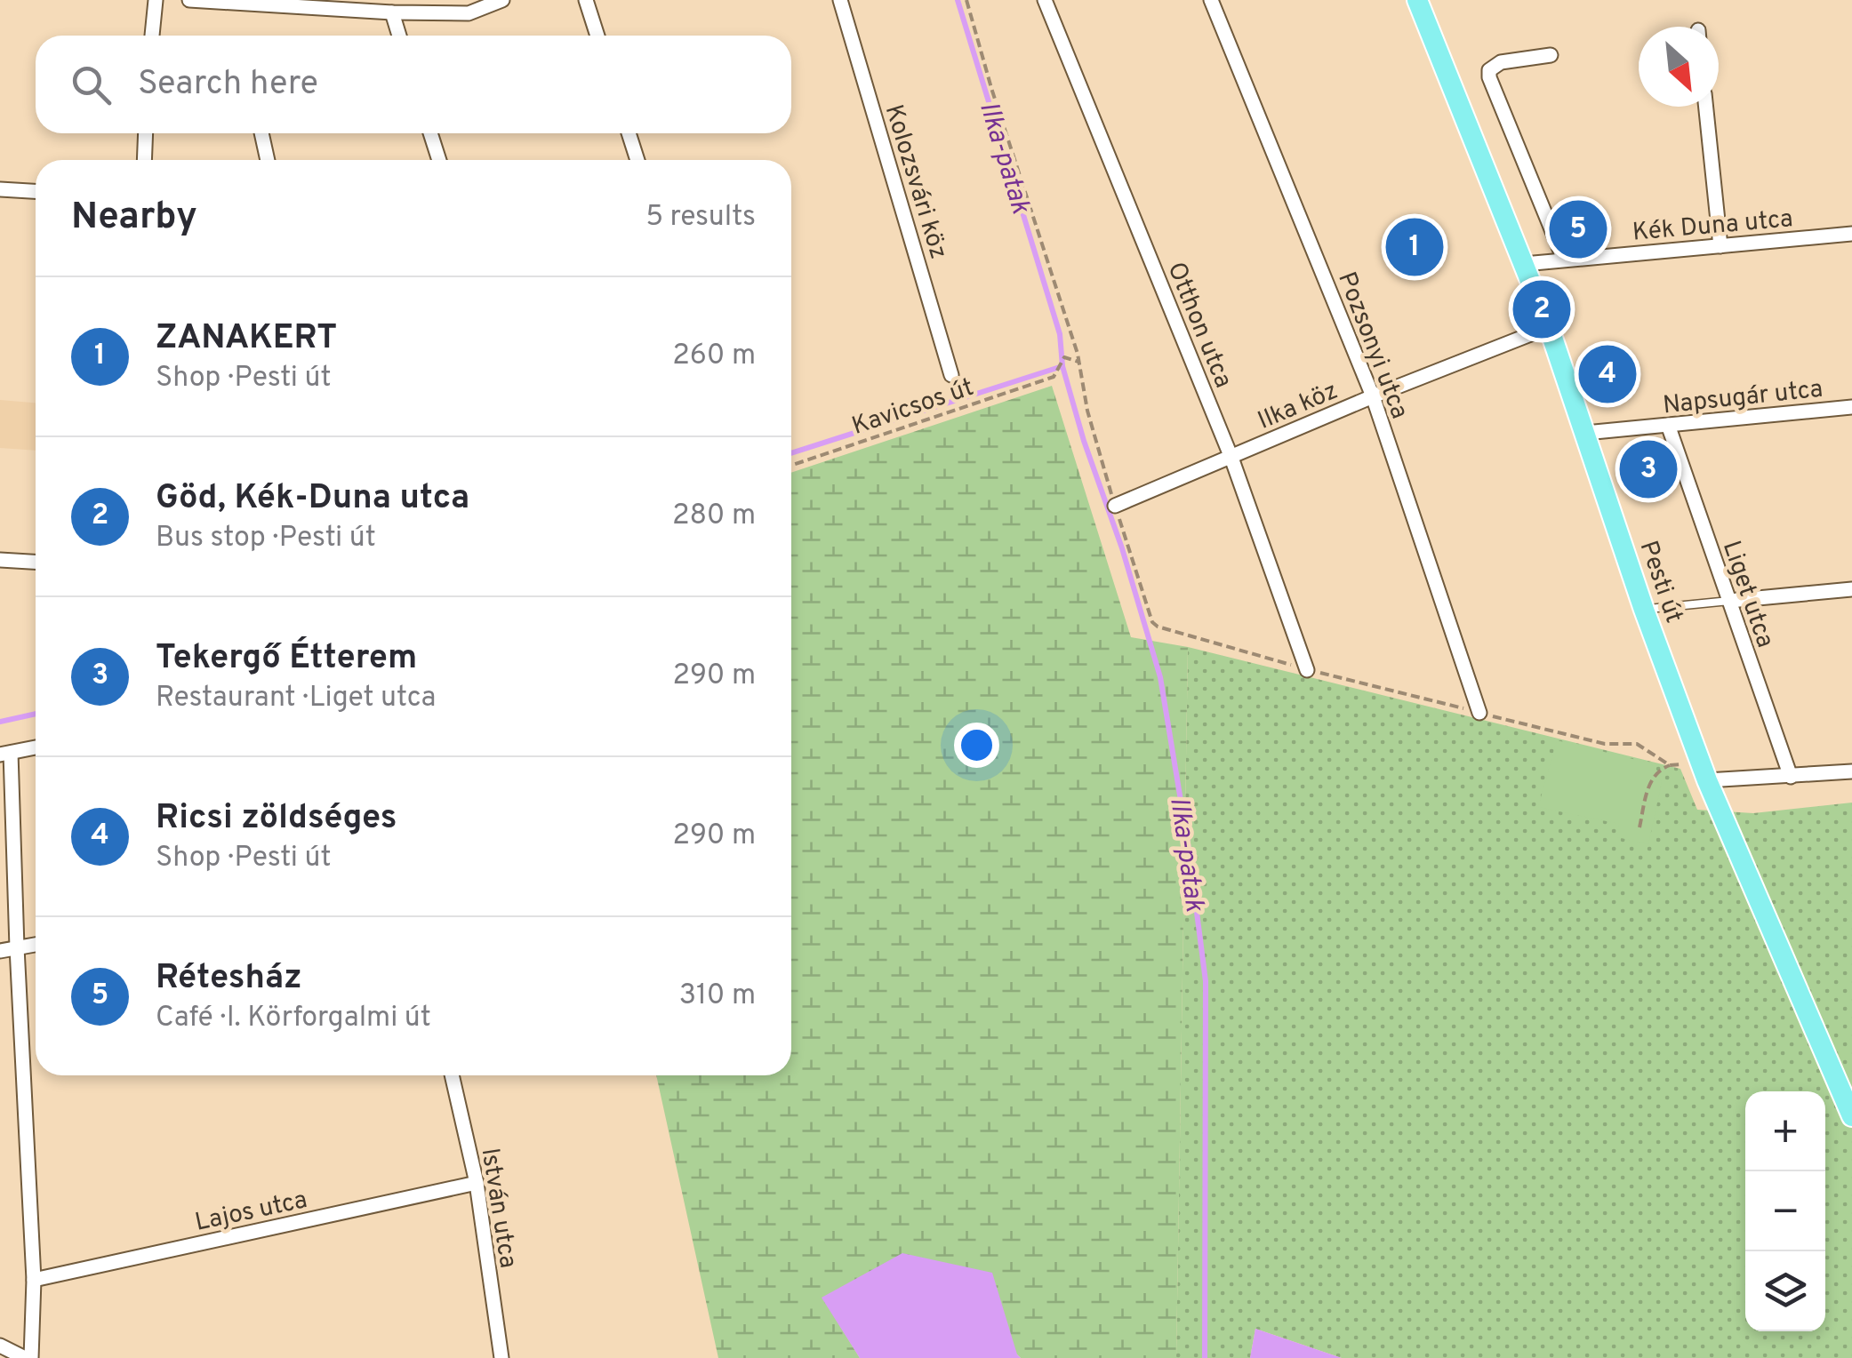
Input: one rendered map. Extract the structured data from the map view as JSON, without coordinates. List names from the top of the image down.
{
  "streets": {
    "main road": ["Pesti út"],
    "street": [
      "Kolozsvári köz",
      "Kék Duna utca",
      "Otthon utca",
      "Pozsonyi utca",
      "Napsugár utca",
      "Ilka köz",
      "Liget utca",
      "István utca",
      "Lajos utca"
    ],
    "path": ["Kavicsos út"]
  },
  "crossings": [
    ["Kék Duna utca", "Pesti út"],
    ["Otthon utca", "Ilka köz"],
    ["Pozsonyi utca", "Ilka köz"],
    ["Napsugár utca", "Pesti út"],
    ["Napsugár utca", "Liget utca"],
    ["Ilka köz", "Pesti út"],
    ["István utca", "Lajos utca"]
  ],
  "water": ["Ilka-patak"],
  "north": "bottom right",
  "page": {
    "search": "Search here",
    "heading": ["Nearby", "5 results"],
    "pins": [
      "5",
      "1",
      "2",
      "4",
      "3"
    ],
    "list": [
      {
        "mark": "1",
        "name": "ZANAKERT",
        "note": "Shop · Pesti út",
        "value": "260 m"
      },
      {
        "mark": "2",
        "name": "Göd, Kék-Duna utca",
        "note": "Bus stop · Pesti út",
        "value": "280 m"
      },
      {
        "mark": "3",
        "name": "Tekergő Étterem",
        "note": "Restaurant · Liget utca",
        "value": "290 m"
      },
      {
        "mark": "4",
        "name": "Ricsi zöldséges",
        "note": "Shop · Pesti út",
        "value": "290 m"
      },
      {
        "mark": "5",
        "name": "Rétesház",
        "note": "Café · I. Körforgalmi út",
        "value": "310 m"
      }
    ],
    "map_buttons": ["+", "−"]
  }
}
